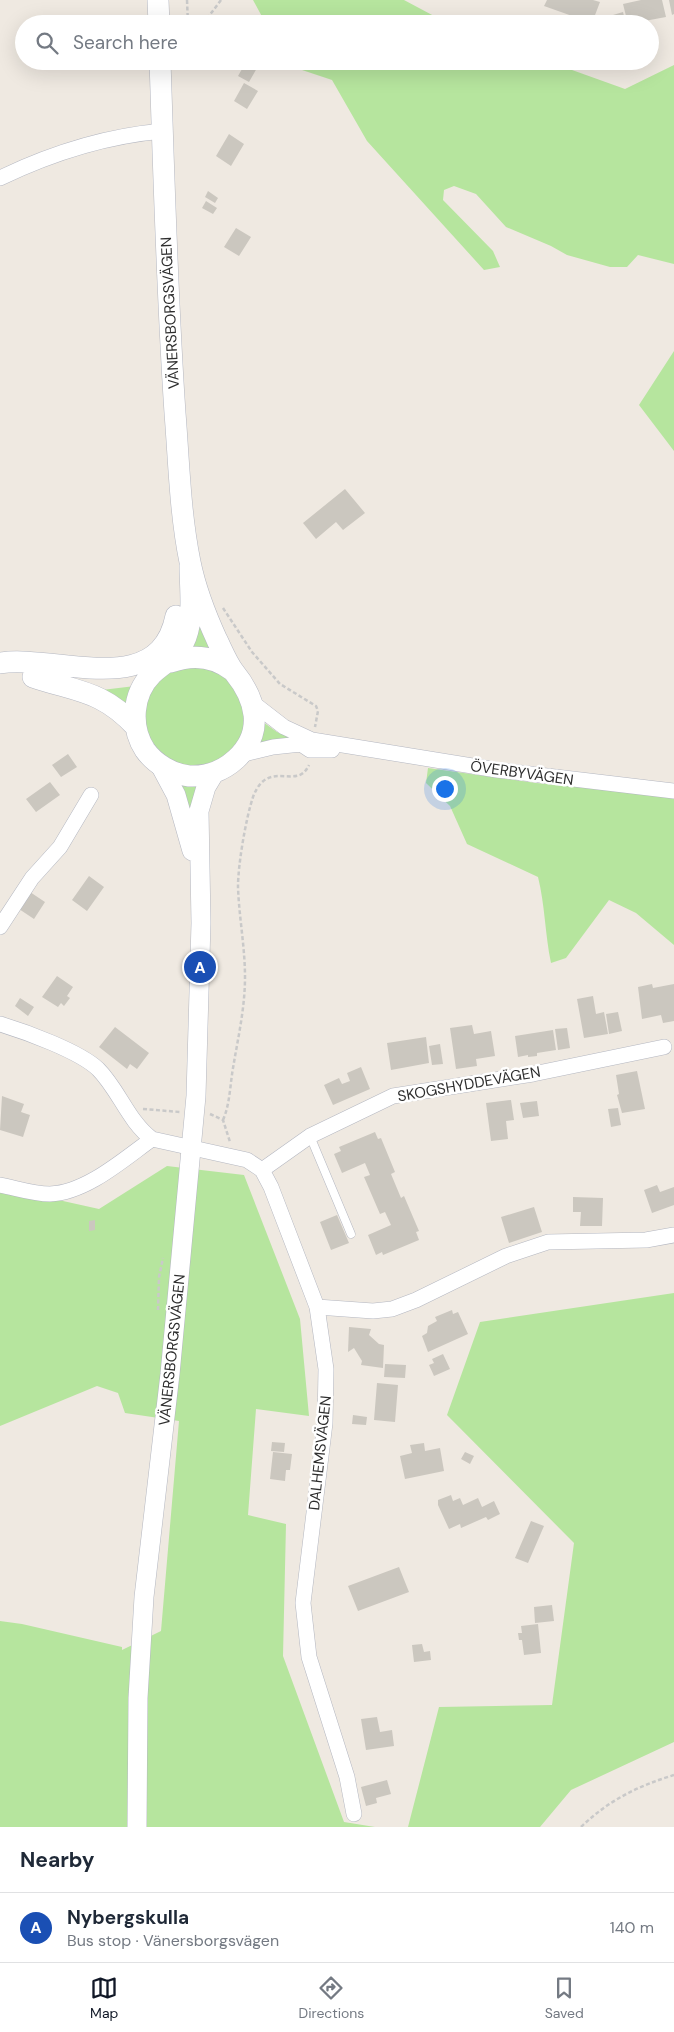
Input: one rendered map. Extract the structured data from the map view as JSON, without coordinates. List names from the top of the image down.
{
  "streets": {
    "main road": ["VÄNERSBORGSVÄGEN"],
    "street": ["ÖVERBYVÄGEN", "SKOGSHYDDEVÄGEN", "DALHEMSVÄGEN"]
  },
  "crossings": [
    ["VÄNERSBORGSVÄGEN", "ÖVERBYVÄGEN"],
    ["SKOGSHYDDEVÄGEN", "DALHEMSVÄGEN"]
  ],
  "page": {
    "search": "Search here",
    "pins": "A",
    "heading": "Nearby",
    "list": [
      {
        "mark": "A",
        "name": "Nybergskulla",
        "note": "Bus stop · Vänersborgsvägen",
        "value": "140 m"
      }
    ],
    "nav": ["Map", "Directions", "Saved"]
  }
}
